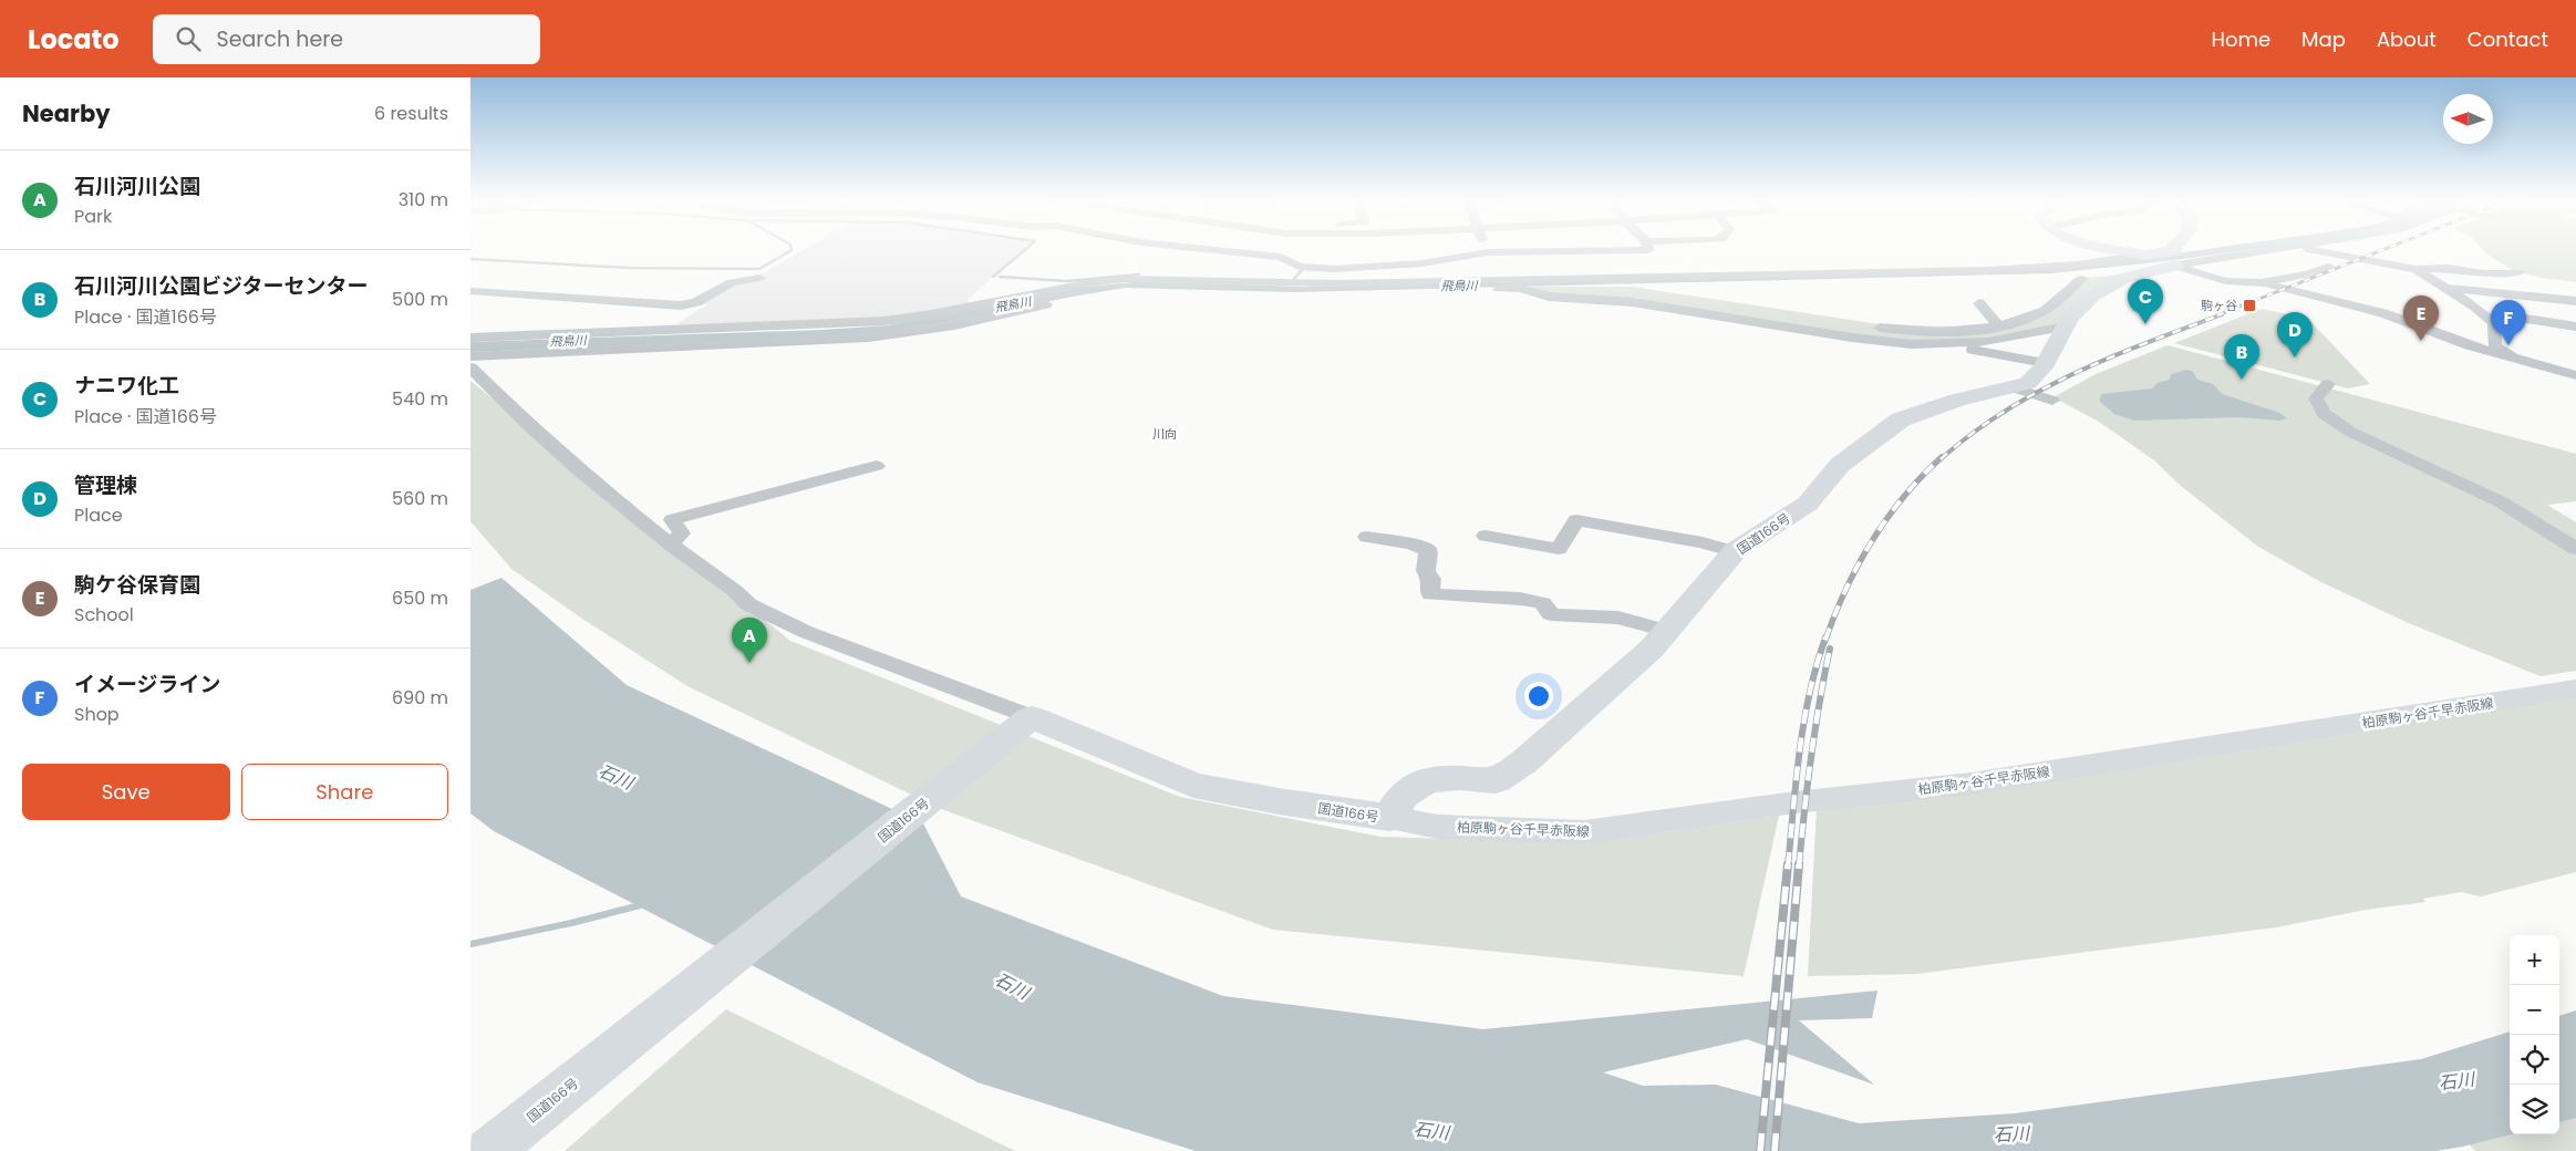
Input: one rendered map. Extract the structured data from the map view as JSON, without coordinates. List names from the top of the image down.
{
  "streets": {
    "highway": ["国道166号"],
    "main road": ["柏原駒ヶ谷千早赤阪線"]
  },
  "crossings": [
    ["国道166号", "柏原駒ヶ谷千早赤阪線"]
  ],
  "districts": ["川向"],
  "water": ["飛鳥川", "石川"],
  "places": {
    "transit": ["駒ヶ谷"]
  },
  "north": "left",
  "page": {
    "header": "Locato",
    "search": "Search here",
    "nav": [
      "Home",
      "Map",
      "About",
      "Contact"
    ],
    "heading": ["Nearby", "6 results"],
    "list": [
      {
        "mark": "A",
        "name": "石川河川公園",
        "note": "Park",
        "value": "310 m"
      },
      {
        "mark": "B",
        "name": "石川河川公園ビジターセンター",
        "note": "Place · 国道166号",
        "value": "500 m"
      },
      {
        "mark": "C",
        "name": "ナニワ化工",
        "note": "Place · 国道166号",
        "value": "540 m"
      },
      {
        "mark": "D",
        "name": "管理棟",
        "note": "Place",
        "value": "560 m"
      },
      {
        "mark": "E",
        "name": "駒ケ谷保育園",
        "note": "School",
        "value": "650 m"
      },
      {
        "mark": "F",
        "name": "イメージライン",
        "note": "Shop",
        "value": "690 m"
      }
    ],
    "pins": [
      "C",
      "E",
      "F",
      "D",
      "B",
      "A"
    ],
    "buttons": ["Save", "Share"],
    "map_buttons": ["+", "−"]
  }
}
